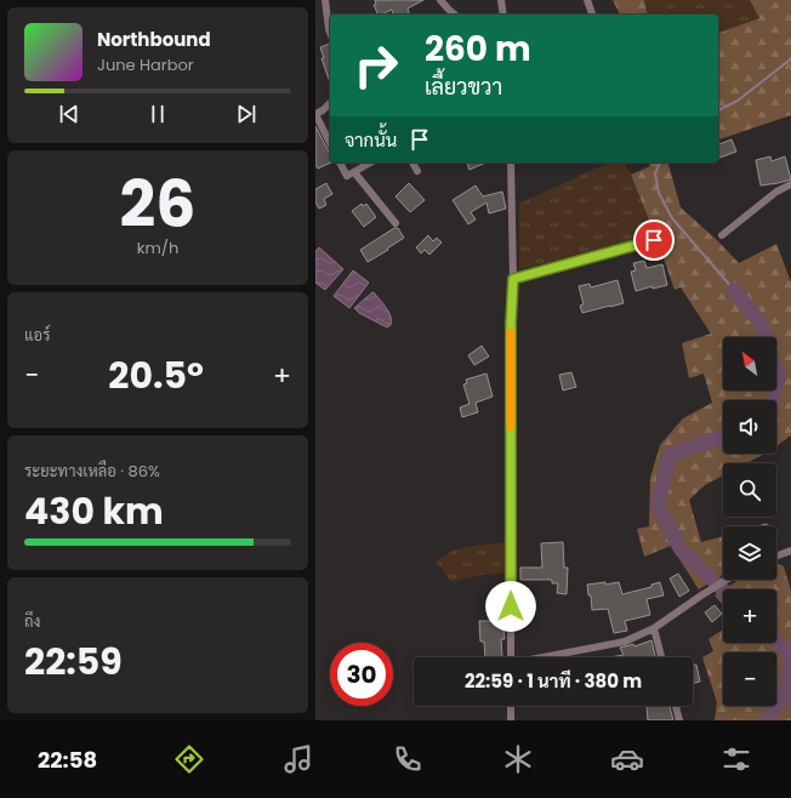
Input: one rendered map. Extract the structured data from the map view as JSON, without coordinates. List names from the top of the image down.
{
  "north": "top left",
  "page": {
    "turn": ["260 m", "เลี้ยวขวา"],
    "song": ["Northbound", "June Harbor"],
    "then": "จากนั้น",
    "tile": [
      ["26", "km/h"],
      "แอร์",
      ["ระยะทางเหลือ · 86%", "430 km"],
      ["ถึง", "22:59"]
    ],
    "map_buttons": ["+", "−"],
    "heat": ["−", "20.5°", "+"],
    "limit": "30",
    "trip": "22:59 · 1 นาที · 380 m",
    "tabs": "22:58"
  }
}
